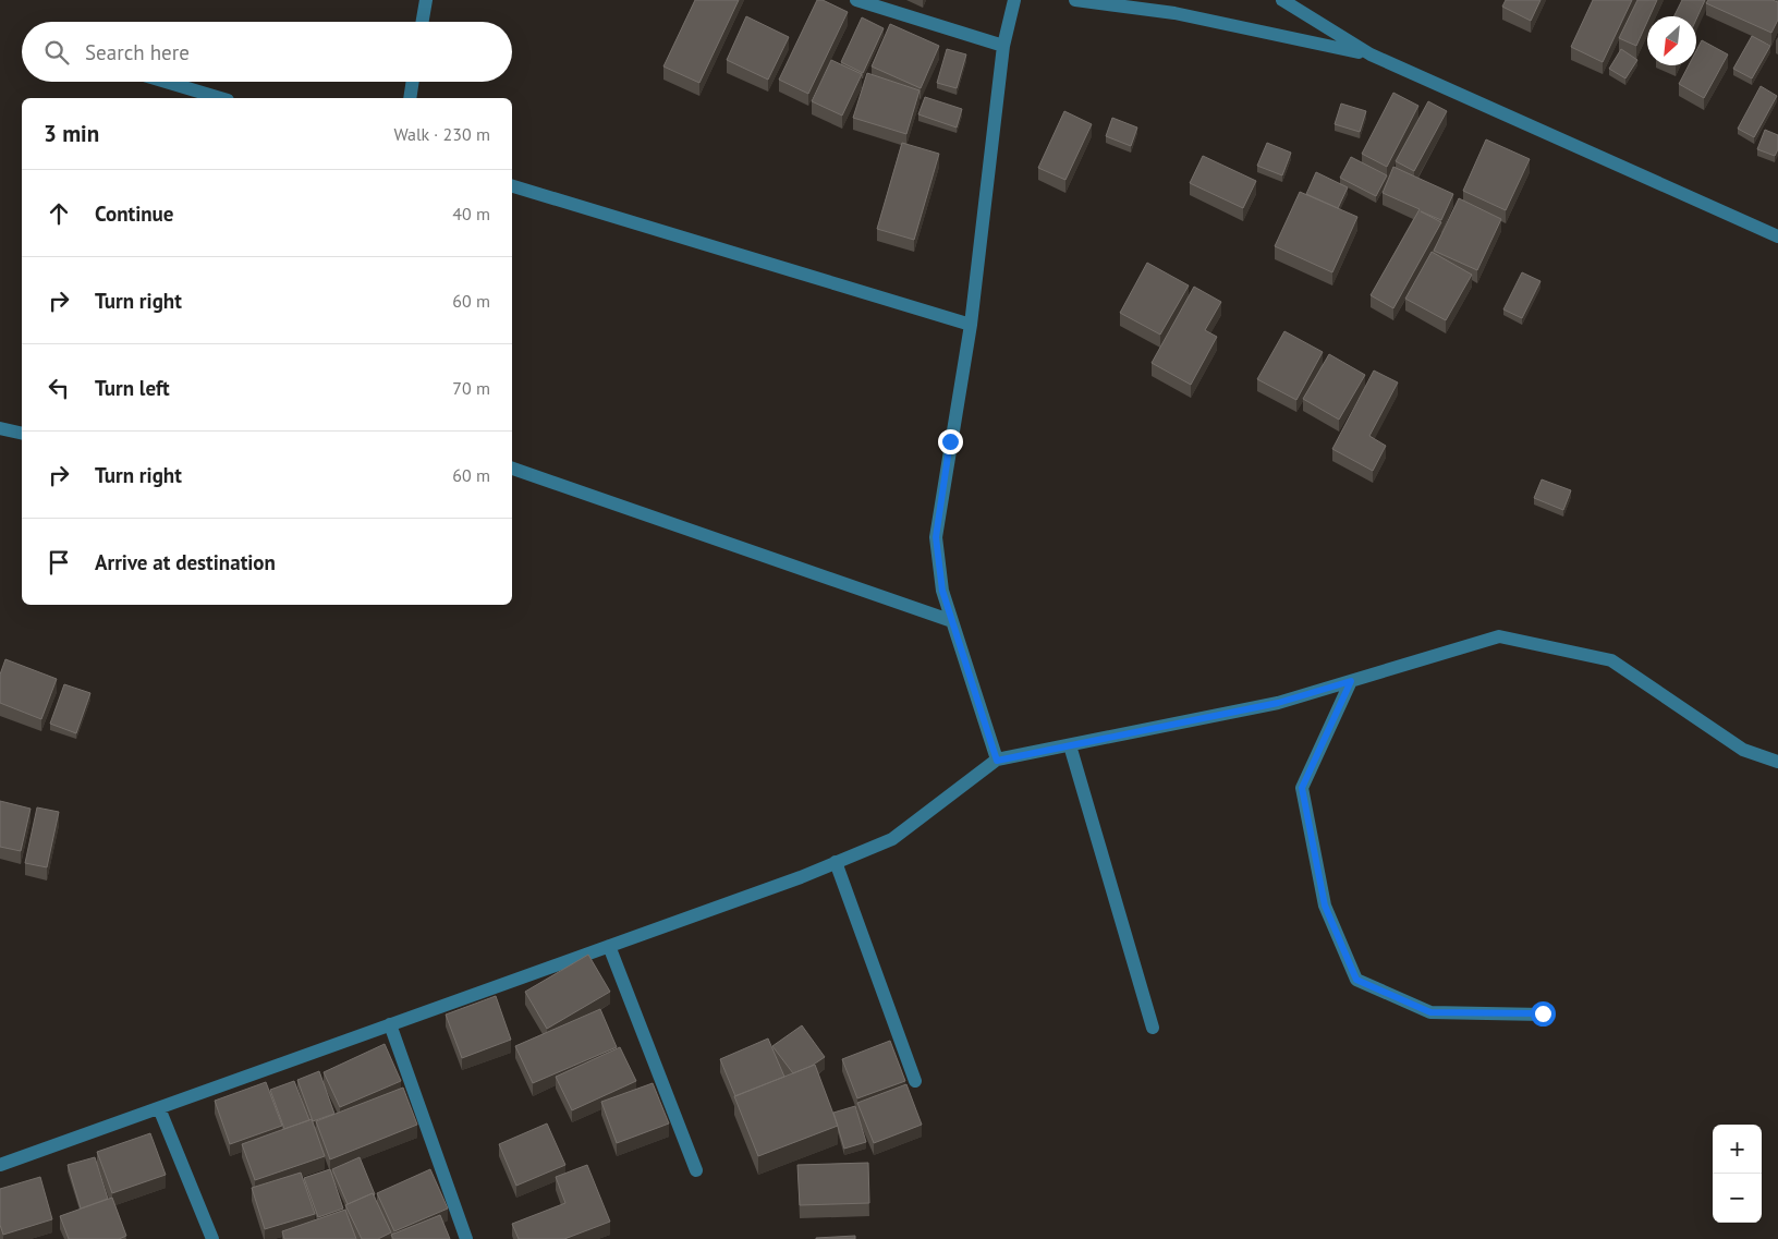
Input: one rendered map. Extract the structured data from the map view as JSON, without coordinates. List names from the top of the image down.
{
  "north": "bottom left",
  "page": {
    "search": "Search here",
    "heading": ["3 min", "Walk · 230 m"],
    "list": [
      ["Continue", "40 m"],
      ["Turn right", "60 m"],
      ["Turn left", "70 m"],
      ["Turn right", "60 m"],
      "Arrive at destination"
    ],
    "map_buttons": ["+", "−"]
  }
}
